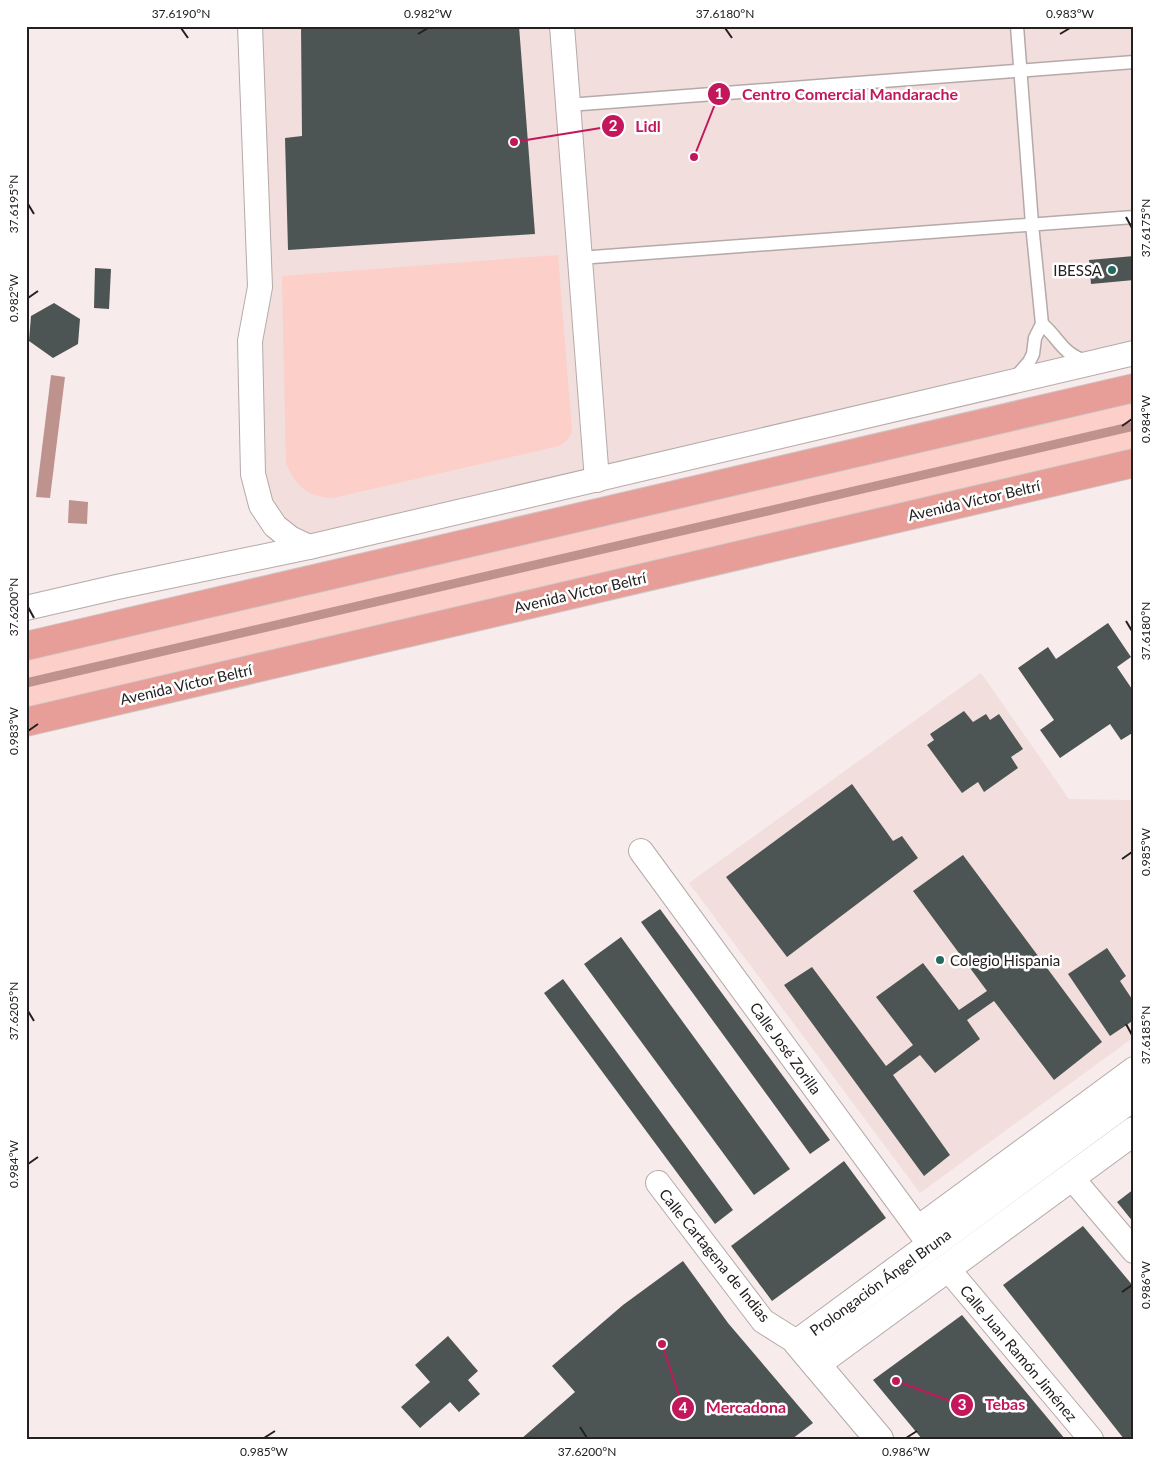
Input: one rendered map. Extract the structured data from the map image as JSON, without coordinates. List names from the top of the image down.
{
  "streets": {
    "main road": ["Avenida Víctor Beltrí"],
    "street": [
      "Calle José Zorilla",
      "Calle Cartagena de Indias",
      "Prolongación Ángel Bruna",
      "Calle Juan Ramón Jiménez"
    ]
  },
  "crossings": [
    ["Calle José Zorilla", "Prolongación Ángel Bruna"],
    ["Calle Cartagena de Indias", "Prolongación Ángel Bruna"],
    ["Prolongación Ángel Bruna", "Calle Juan Ramón Jiménez"]
  ],
  "places": [
    "Lidl",
    "Centro Comercial Mandarache",
    "IBESSA",
    "Colegio Hispania",
    "Mercadona",
    "Tebas"
  ],
  "coordinates": [
    "37.6190°N",
    "0.982°W",
    "37.6180°N",
    "0.983°W",
    "37.6195°N",
    "37.6175°N",
    "0.984°W",
    "37.6200°N",
    "0.985°W",
    "37.6205°N",
    "37.6185°N",
    "0.986°W"
  ]
}
